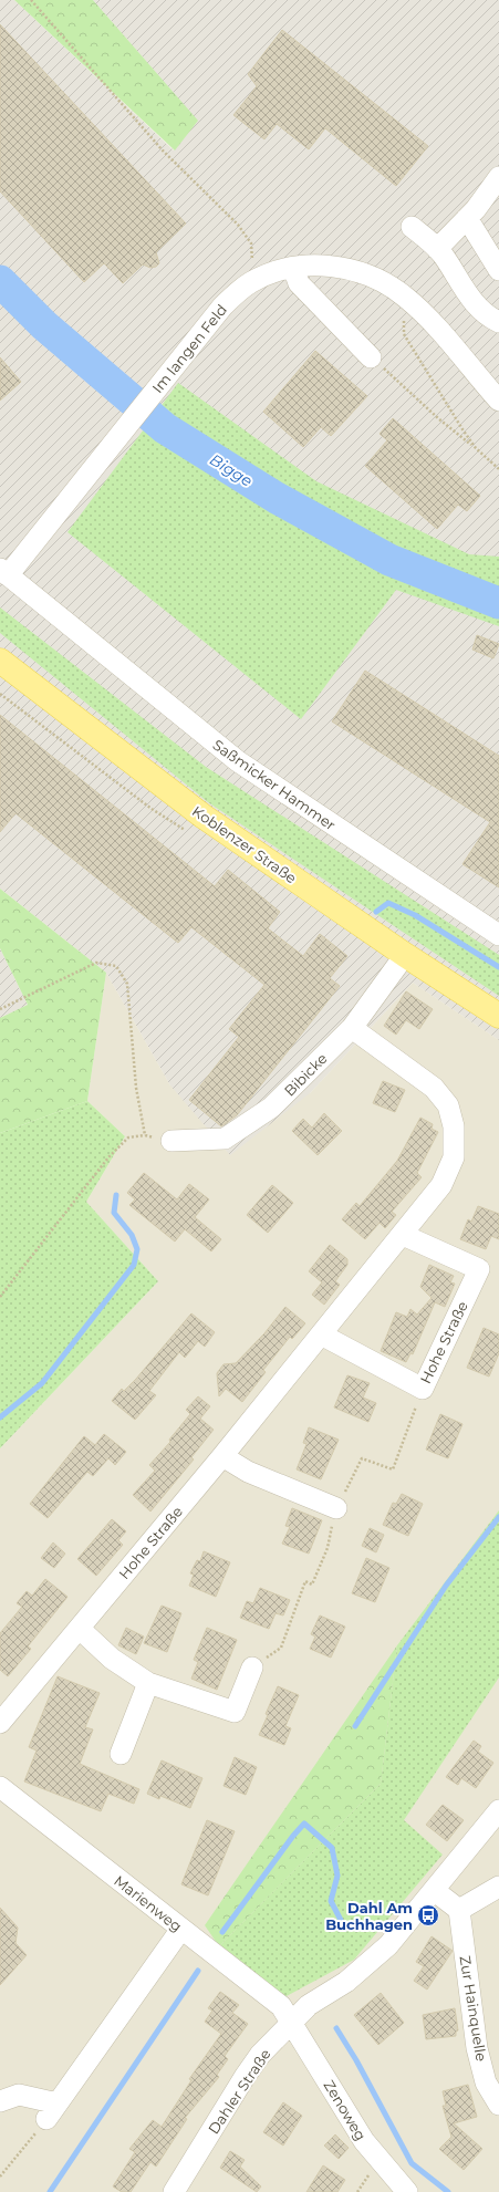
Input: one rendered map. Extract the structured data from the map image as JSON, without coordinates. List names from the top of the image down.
{
  "streets": {
    "main road": ["Koblenzer Straße"],
    "street": [
      "Im langen Feld",
      "Saßmicker Hammer",
      "Bibicke",
      "Hohe Straße",
      "Marienweg",
      "Zur Hainquelle",
      "Dahler Straße",
      "Zenoweg"
    ]
  },
  "crossings": [
    ["Im langen Feld", "Saßmicker Hammer"],
    ["Koblenzer Straße", "Bibicke"],
    ["Bibicke", "Hohe Straße"],
    ["Marienweg", "Dahler Straße"],
    ["Marienweg", "Zenoweg"],
    ["Dahler Straße", "Zenoweg"]
  ],
  "water": ["Bigge"],
  "places": {
    "bus stop": ["Dahl Am Buchhagen"]
  }
}
